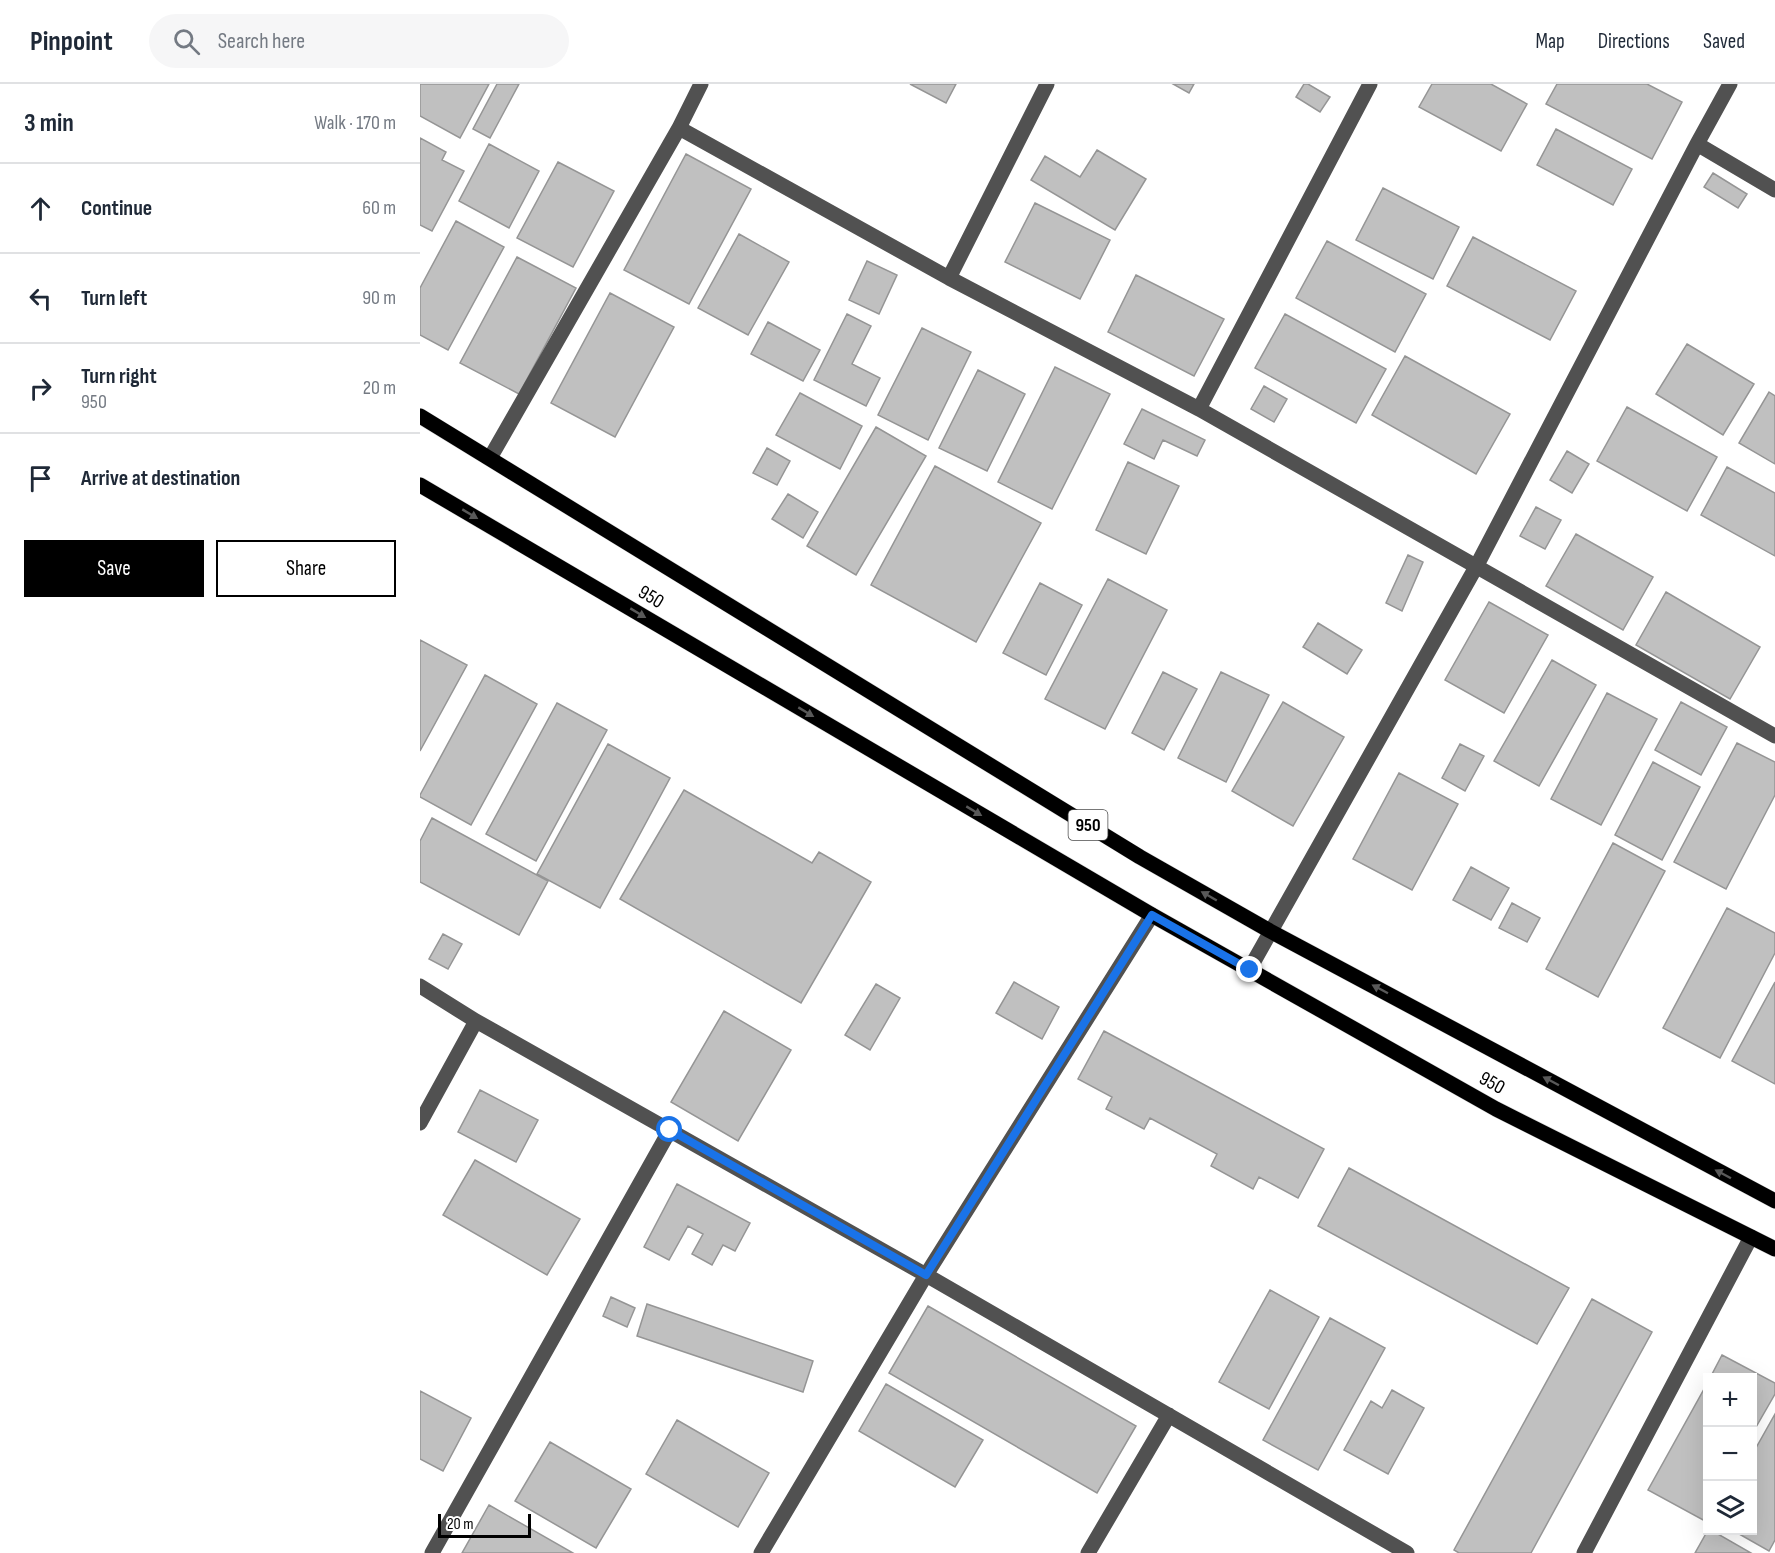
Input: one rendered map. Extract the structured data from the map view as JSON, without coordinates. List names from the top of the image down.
{
  "streets": {
    "main road": ["950"]
  },
  "scale_bar": "20 m",
  "page": {
    "header": "Pinpoint",
    "search": "Search here",
    "nav": ["Map", "Directions", "Saved"],
    "heading": ["3 min", "Walk · 170 m"],
    "list": [
      ["Continue", "60 m"],
      ["Turn left", "90 m"],
      ["Turn right", "950", "20 m"],
      "Arrive at destination"
    ],
    "buttons": ["Save", "Share"],
    "map_buttons": ["+", "−"],
    "scale": "20 m"
  }
}
